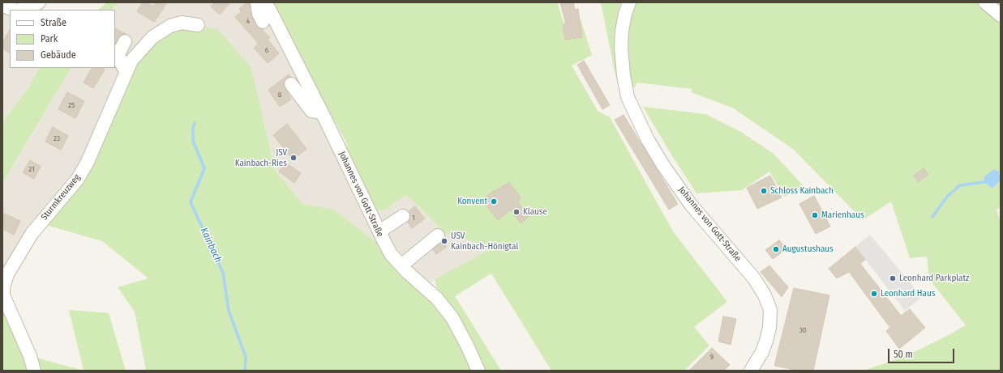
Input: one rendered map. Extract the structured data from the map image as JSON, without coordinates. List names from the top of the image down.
{
  "streets": {
    "street": ["Johannes von Gott-Straße", "Sturmkreuzweg"]
  },
  "water": ["Kainbach"],
  "places": [
    "JSV Kainbach-Ries",
    "Schloss Kainbach",
    "Konvent",
    "Klause",
    "Marienhaus",
    "USV Kainbach-Hönigtal",
    "Augustushaus",
    "Leonhard Parkplatz",
    "Leonhard Haus"
  ],
  "house_numbers": [
    "4",
    "6",
    "8",
    "25",
    "23",
    "21",
    "1",
    "30",
    "9"
  ],
  "legend": ["Straße", "Park", "Gebäude"],
  "scale_bar": "50 m"
}
